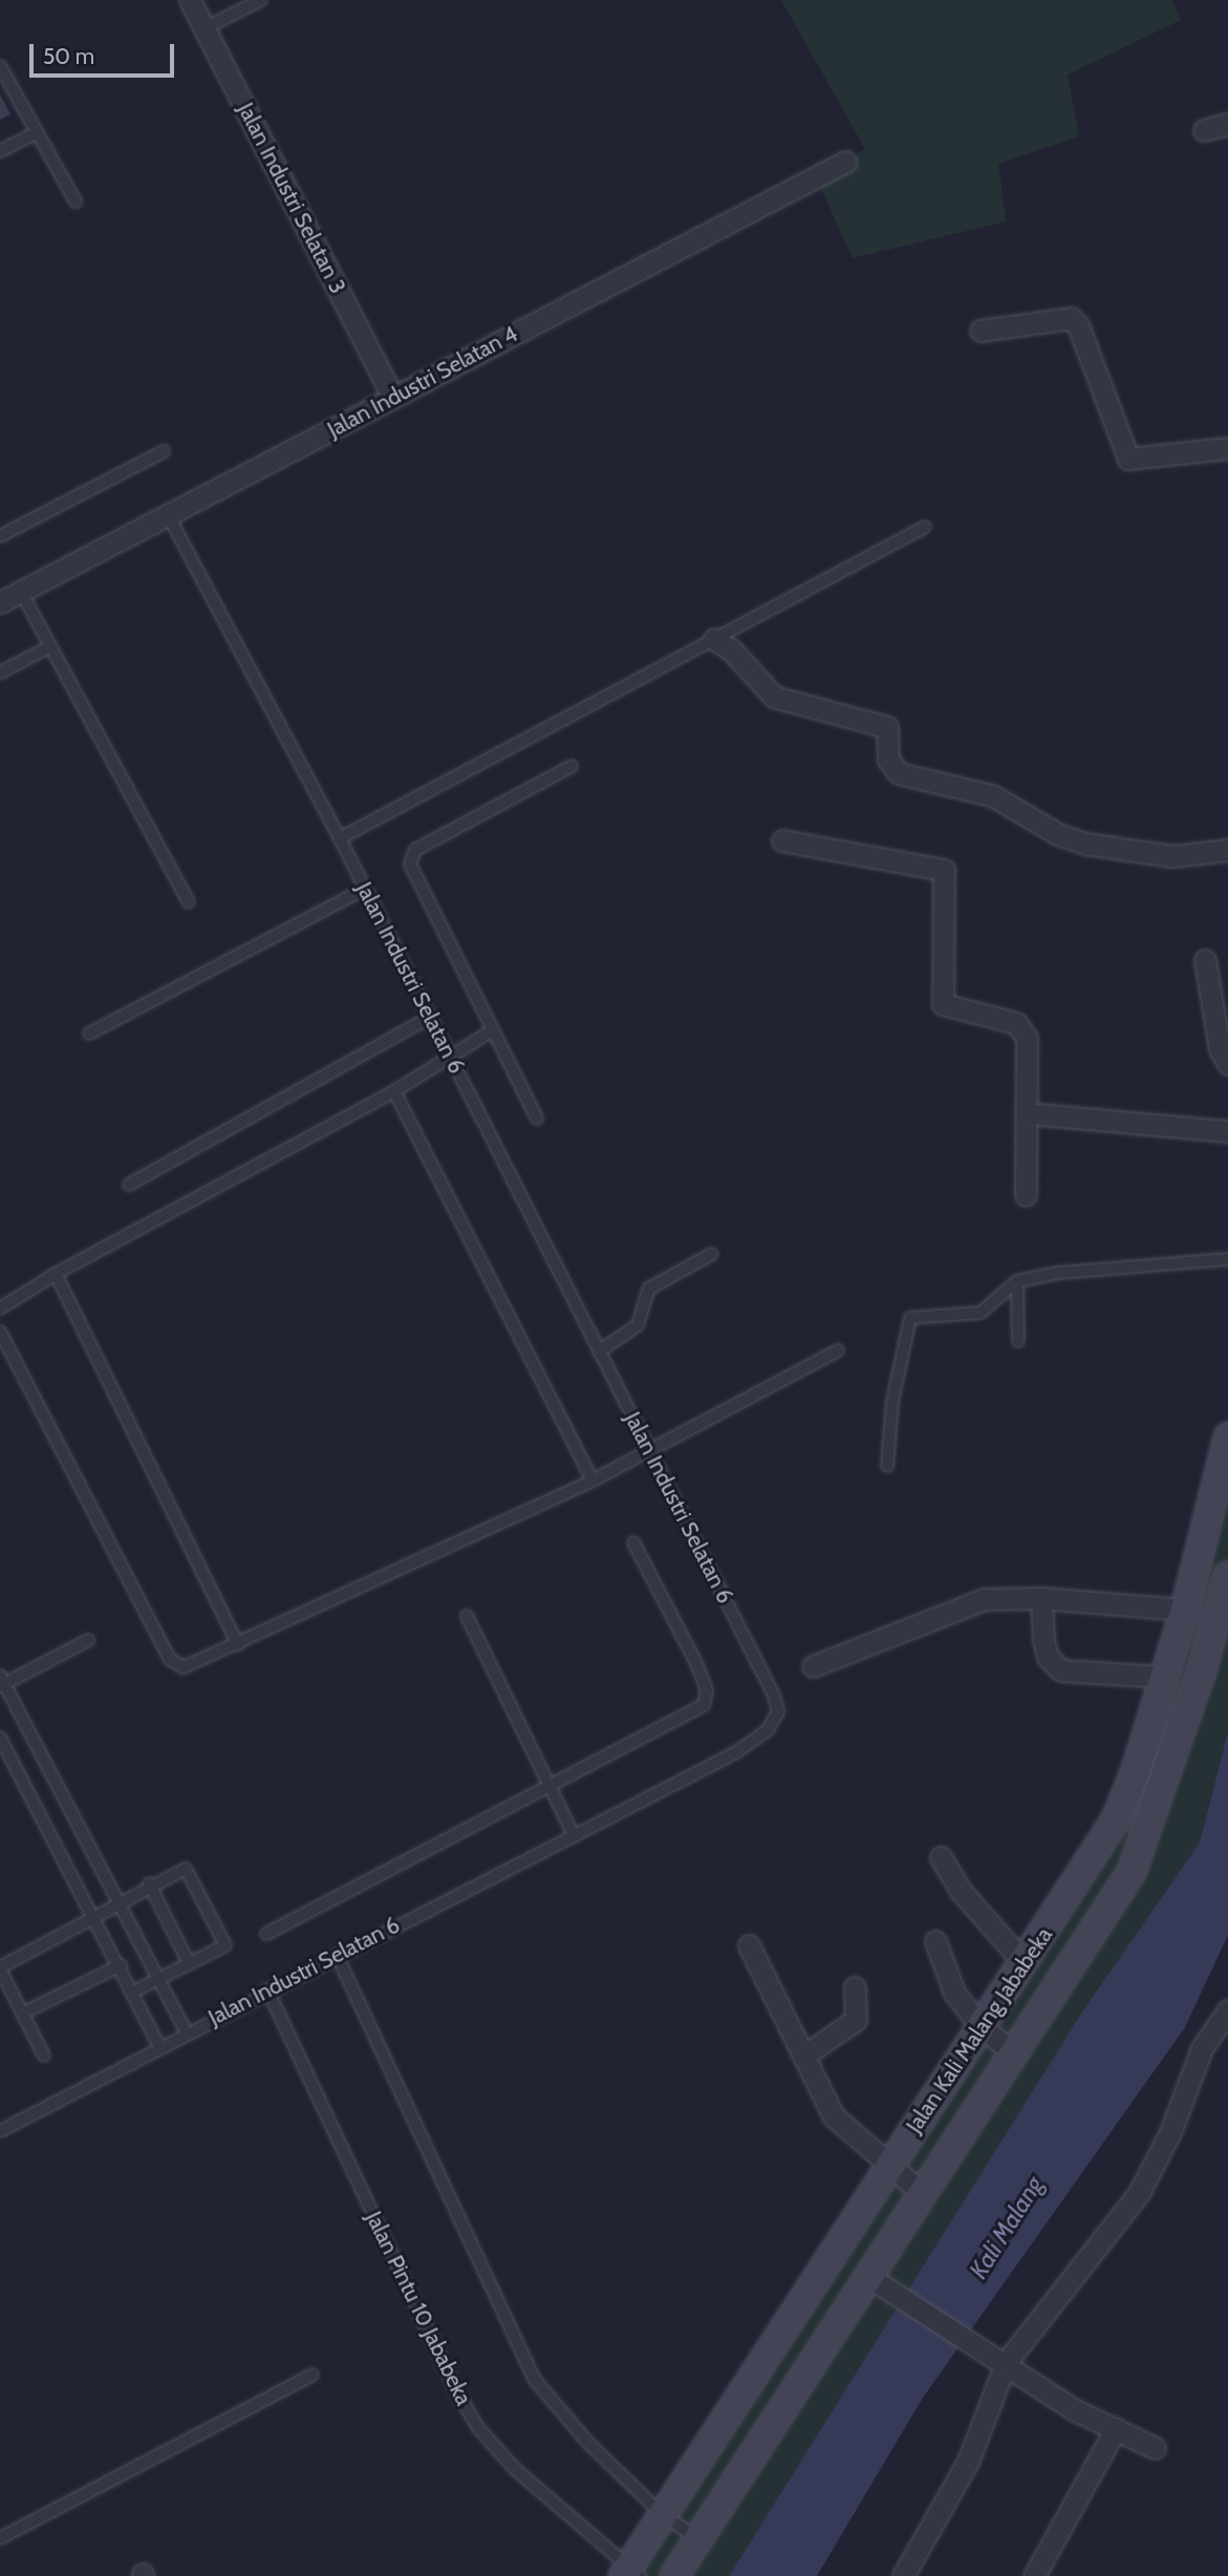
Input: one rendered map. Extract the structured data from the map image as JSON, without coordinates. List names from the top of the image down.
{
  "streets": {
    "main road": ["Jalan Kali Malang Jababeka"],
    "street": ["Jalan Industri Selatan 3", "Jalan Industri Selatan 4"],
    "lane": ["Jalan Industri Selatan 6", "Jalan Pintu 10 Jababeka"]
  },
  "crossings": [
    ["Jalan Industri Selatan 3", "Jalan Industri Selatan 4"],
    ["Jalan Industri Selatan 4", "Jalan Industri Selatan 6"],
    ["Jalan Industri Selatan 6", "Jalan Pintu 10 Jababeka"],
    ["Jalan Kali Malang Jababeka", "Jalan Pintu 10 Jababeka"]
  ],
  "water": ["Kali Malang"],
  "scale_bar": "50 m"
}
